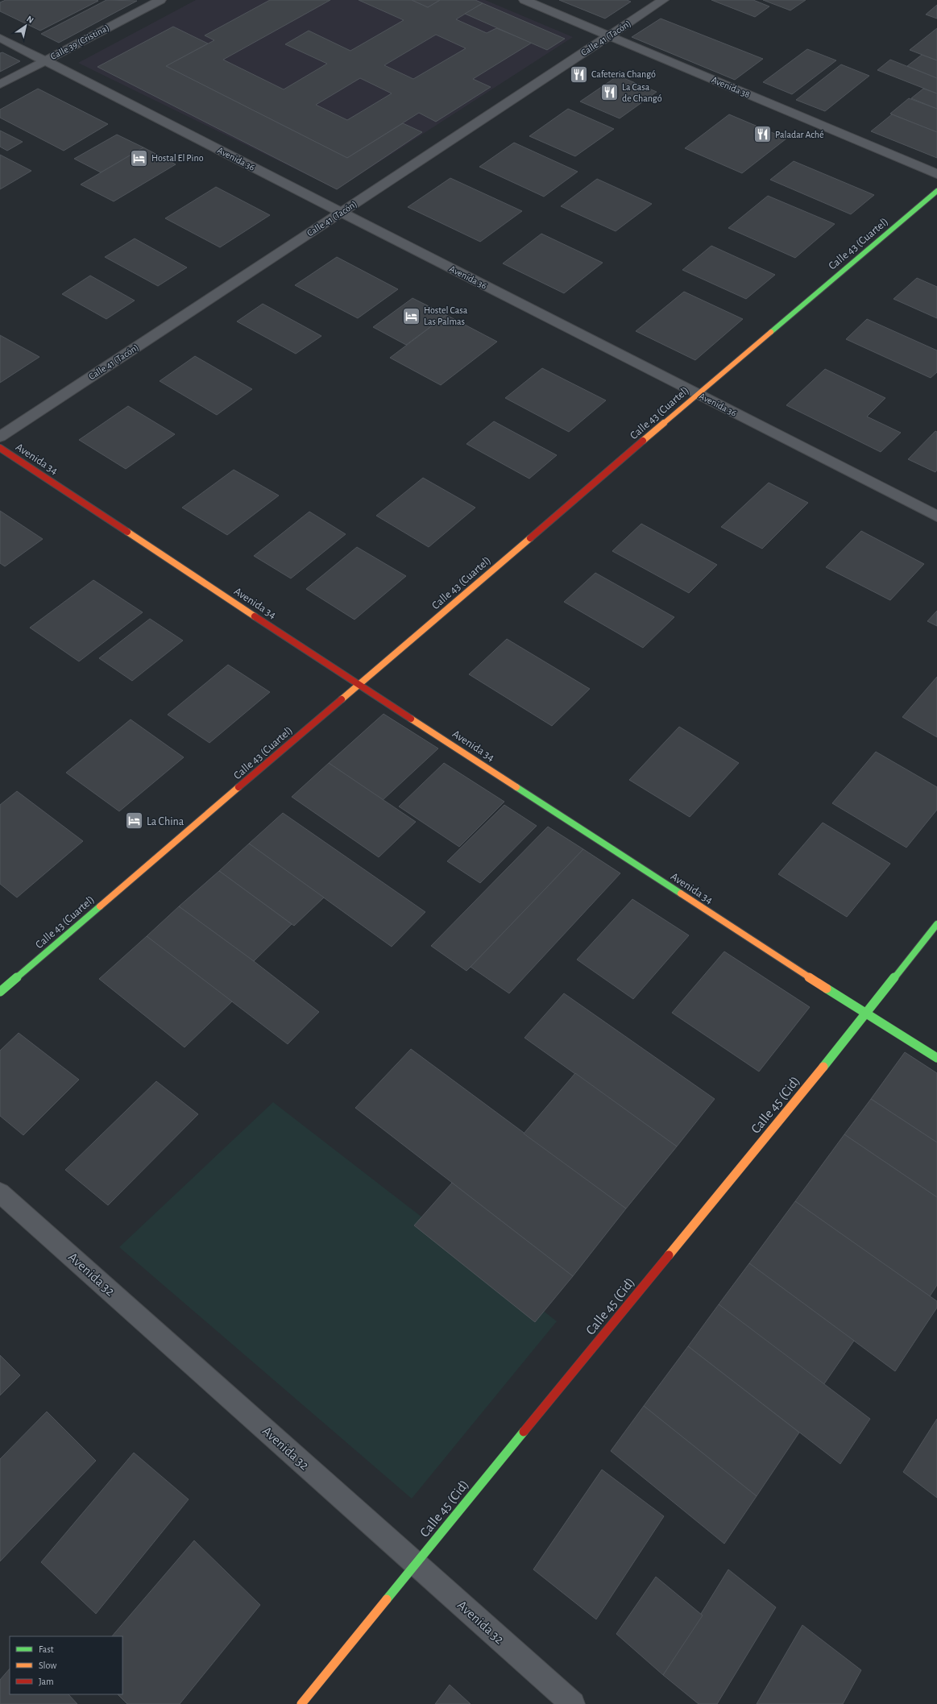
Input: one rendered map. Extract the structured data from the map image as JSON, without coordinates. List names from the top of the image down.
{
  "streets": {
    "street": [
      "Calle 41 (Tacón)",
      "Calle 39 (Cristina)",
      "Avenida 38",
      "Avenida 36",
      "Calle 43 (Cuartel)",
      "Avenida 34",
      "Calle 45 (Cid)",
      "Avenida 32"
    ]
  },
  "crossings": [
    ["Calle 41 (Tacón)", "Avenida 38"],
    ["Calle 41 (Tacón)", "Avenida 36"],
    ["Calle 39 (Cristina)", "Avenida 36"],
    ["Avenida 36", "Calle 43 (Cuartel)"],
    ["Calle 43 (Cuartel)", "Avenida 34"],
    ["Avenida 34", "Calle 45 (Cid)"],
    ["Calle 45 (Cid)", "Avenida 32"]
  ],
  "places": {
    "restaurant": ["Cafeteria Changó", "La Casa de Changó", "Paladar Aché"],
    "hotel": ["Hostal El Pino", "Hostel Casa Las Palmas", "La China"]
  },
  "legend": ["Fast", "Slow", "Jam"],
  "north": "top right"
}
